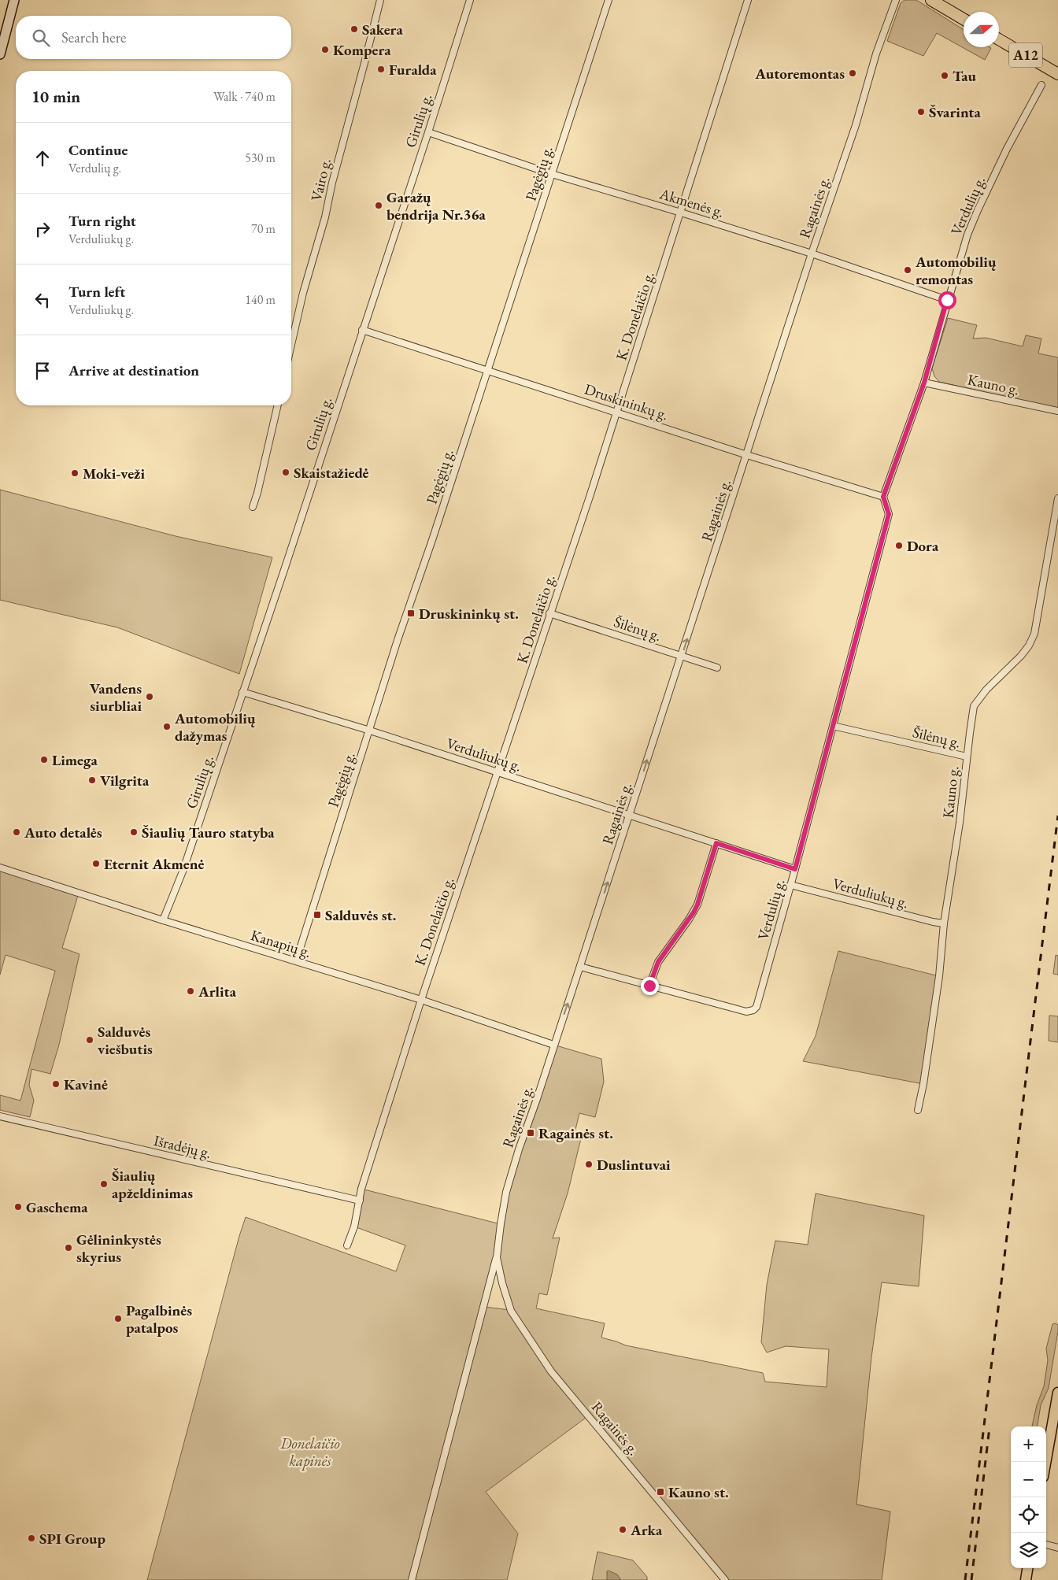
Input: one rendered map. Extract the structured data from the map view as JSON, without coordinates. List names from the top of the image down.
{
  "streets": {
    "highway": ["A12"],
    "street": [
      "Girulių g.",
      "Pagėgių g.",
      "Vairo g.",
      "Akmenės g.",
      "Verdulių g.",
      "Ragainės g.",
      "K. Donelaičio g.",
      "Kauno g.",
      "Druskininkų g.",
      "Šilėnų g.",
      "Verduliukų g.",
      "Kanapių g.",
      "Išradėjų g."
    ]
  },
  "crossings": [
    ["Girulių g.", "Akmenės g."],
    ["Girulių g.", "Druskininkų g."],
    ["Girulių g.", "Verduliukų g."],
    ["Girulių g.", "Kanapių g."],
    ["Pagėgių g.", "Akmenės g."],
    ["Pagėgių g.", "Druskininkų g."],
    ["Pagėgių g.", "Verduliukų g."],
    ["Pagėgių g.", "Kanapių g."],
    ["Akmenės g.", "Verdulių g."],
    ["Akmenės g.", "Ragainės g."],
    ["Akmenės g.", "K. Donelaičio g."],
    ["Verdulių g.", "Ragainės g."],
    ["Verdulių g.", "Kauno g."],
    ["Verdulių g.", "Druskininkų g."],
    ["Verdulių g.", "Šilėnų g."],
    ["Verdulių g.", "Verduliukų g."],
    ["Ragainės g.", "Druskininkų g."],
    ["Ragainės g.", "Šilėnų g."],
    ["Ragainės g.", "Verduliukų g."],
    ["Ragainės g.", "Kanapių g."],
    ["K. Donelaičio g.", "Druskininkų g."],
    ["K. Donelaičio g.", "Šilėnų g."],
    ["K. Donelaičio g.", "Verduliukų g."],
    ["K. Donelaičio g.", "Kanapių g."],
    ["K. Donelaičio g.", "Išradėjų g."],
    ["Kauno g.", "Šilėnų g."],
    ["Kauno g.", "Verduliukų g."]
  ],
  "one_way": ["Ragainės g."],
  "parks": ["Donelaičio kapinės"],
  "places": {
    "other": [
      "Sakera",
      "Kompera",
      "Furalda",
      "Autoremontas",
      "Tau",
      "Švarinta",
      "Garažų bendrija Nr.36a",
      "Automobilių remontas",
      "Skaistažiedė",
      "Moki-veži",
      "Dora",
      "Vandens siurbliai",
      "Automobilių dažymas",
      "Limega",
      "Vilgrita",
      "Auto detalės",
      "Šiaulių Tauro statyba",
      "Eternit Akmenė",
      "Arlita",
      "Salduvės viešbutis",
      "Kavinė",
      "Duslintuvai",
      "Šiaulių apželdinimas",
      "Gaschema",
      "Gėlininkystės skyrius",
      "Pagalbinės patalpos",
      "Arka",
      "SPI Group"
    ],
    "transit": [
      "Druskininkų st.",
      "Salduvės st.",
      "Ragainės st.",
      "Kauno st."
    ]
  },
  "north": "right",
  "page": {
    "search": "Search here",
    "heading": ["10 min", "Walk · 740 m"],
    "list": [
      ["Continue", "Verdulių g.", "530 m"],
      ["Turn right", "Verduliukų g.", "70 m"],
      ["Turn left", "Verduliukų g.", "140 m"],
      "Arrive at destination"
    ],
    "map_buttons": ["+", "−"]
  }
}
